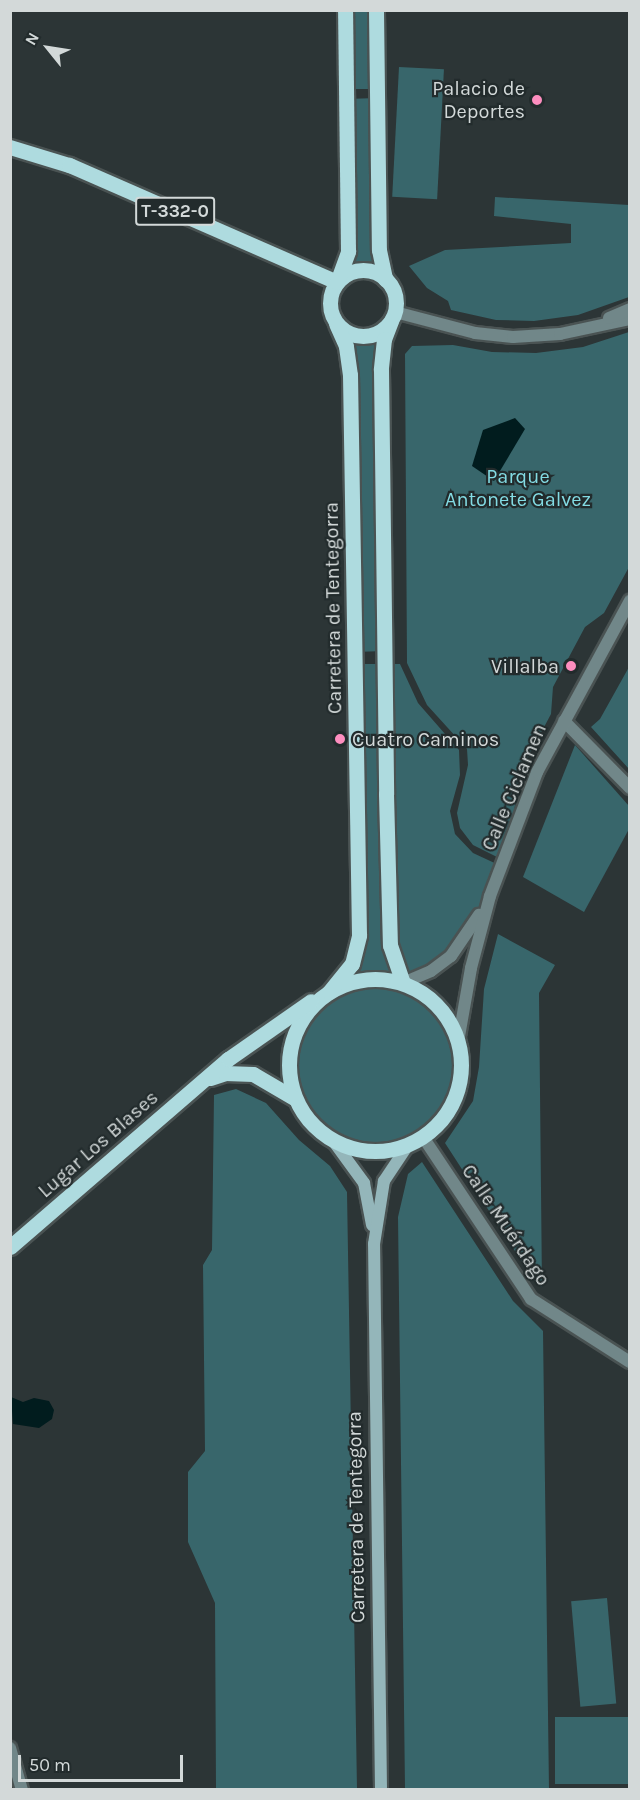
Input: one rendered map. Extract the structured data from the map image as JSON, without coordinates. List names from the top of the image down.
{
  "streets": {
    "main road": ["T-332-0", "Carretera de Tentegorra", "Lugar Los Blases"],
    "street": ["Calle Ciclamen", "Calle Muérdago"]
  },
  "crossings": [
    ["T-332-0", "Carretera de Tentegorra"],
    ["Carretera de Tentegorra", "Calle Ciclamen"],
    ["Carretera de Tentegorra", "Lugar Los Blases"],
    ["Carretera de Tentegorra", "Calle Muérdago"],
    ["Calle Ciclamen", "Lugar Los Blases"],
    ["Calle Ciclamen", "Calle Muérdago"],
    ["Lugar Los Blases", "Calle Muérdago"]
  ],
  "parks": ["Parque Antonete Galvez"],
  "places": ["Palacio de Deportes", "Villalba", "Cuatro Caminos"],
  "scale_bar": "50 m",
  "north": "top left"
}
